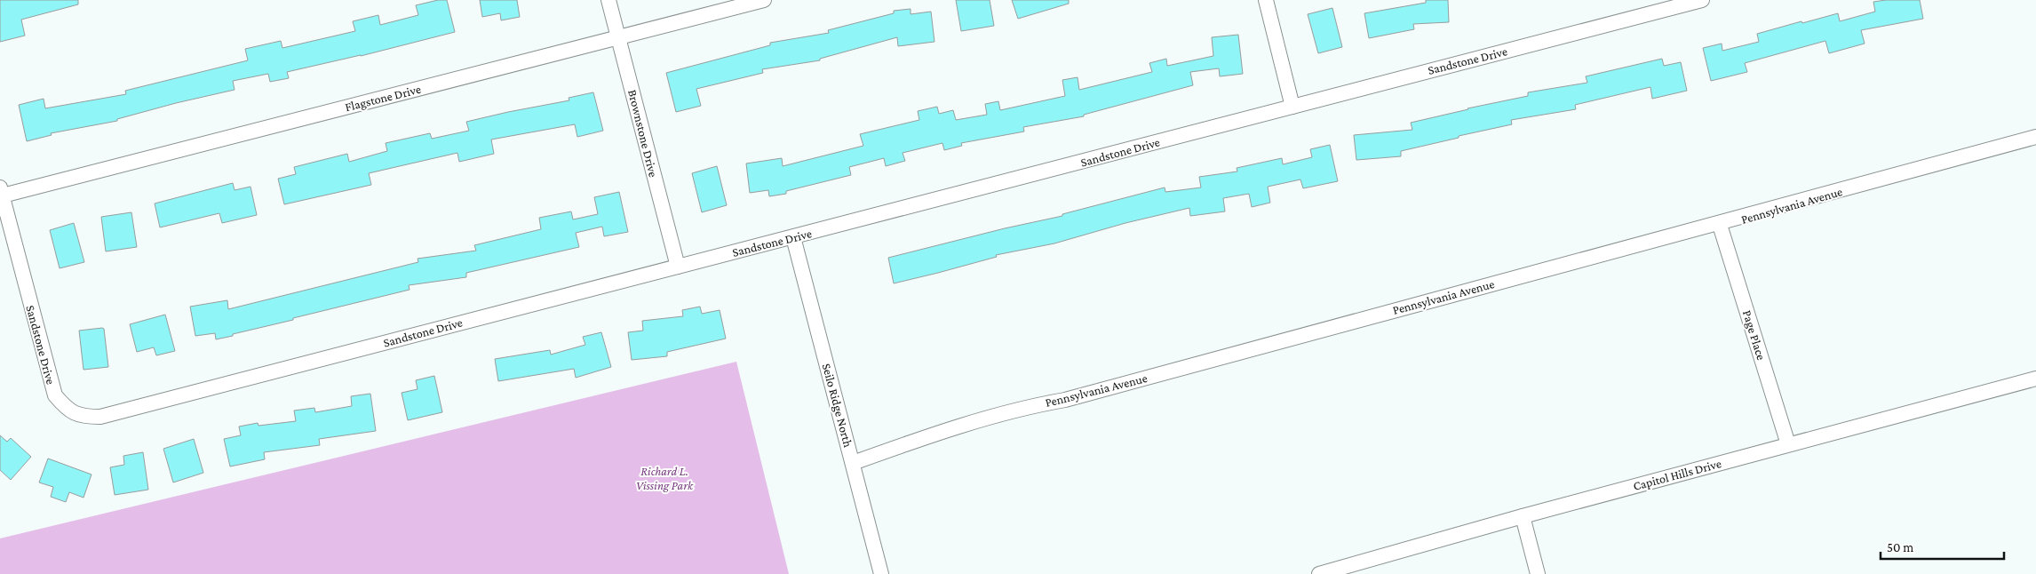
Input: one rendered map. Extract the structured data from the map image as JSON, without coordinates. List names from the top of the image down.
{
  "streets": {
    "street": [
      "Sandstone Drive",
      "Flagstone Drive",
      "Brownstone Drive",
      "Pennsylvania Avenue",
      "Page Place",
      "Seilo Ridge North",
      "Capitol Hills Drive"
    ]
  },
  "crossings": [
    ["Sandstone Drive", "Flagstone Drive"],
    ["Sandstone Drive", "Brownstone Drive"],
    ["Sandstone Drive", "Seilo Ridge North"],
    ["Flagstone Drive", "Brownstone Drive"],
    ["Pennsylvania Avenue", "Page Place"],
    ["Pennsylvania Avenue", "Seilo Ridge North"],
    ["Page Place", "Capitol Hills Drive"]
  ],
  "parks": ["Richard L. Vissing Park"],
  "scale_bar": "50 m"
}
